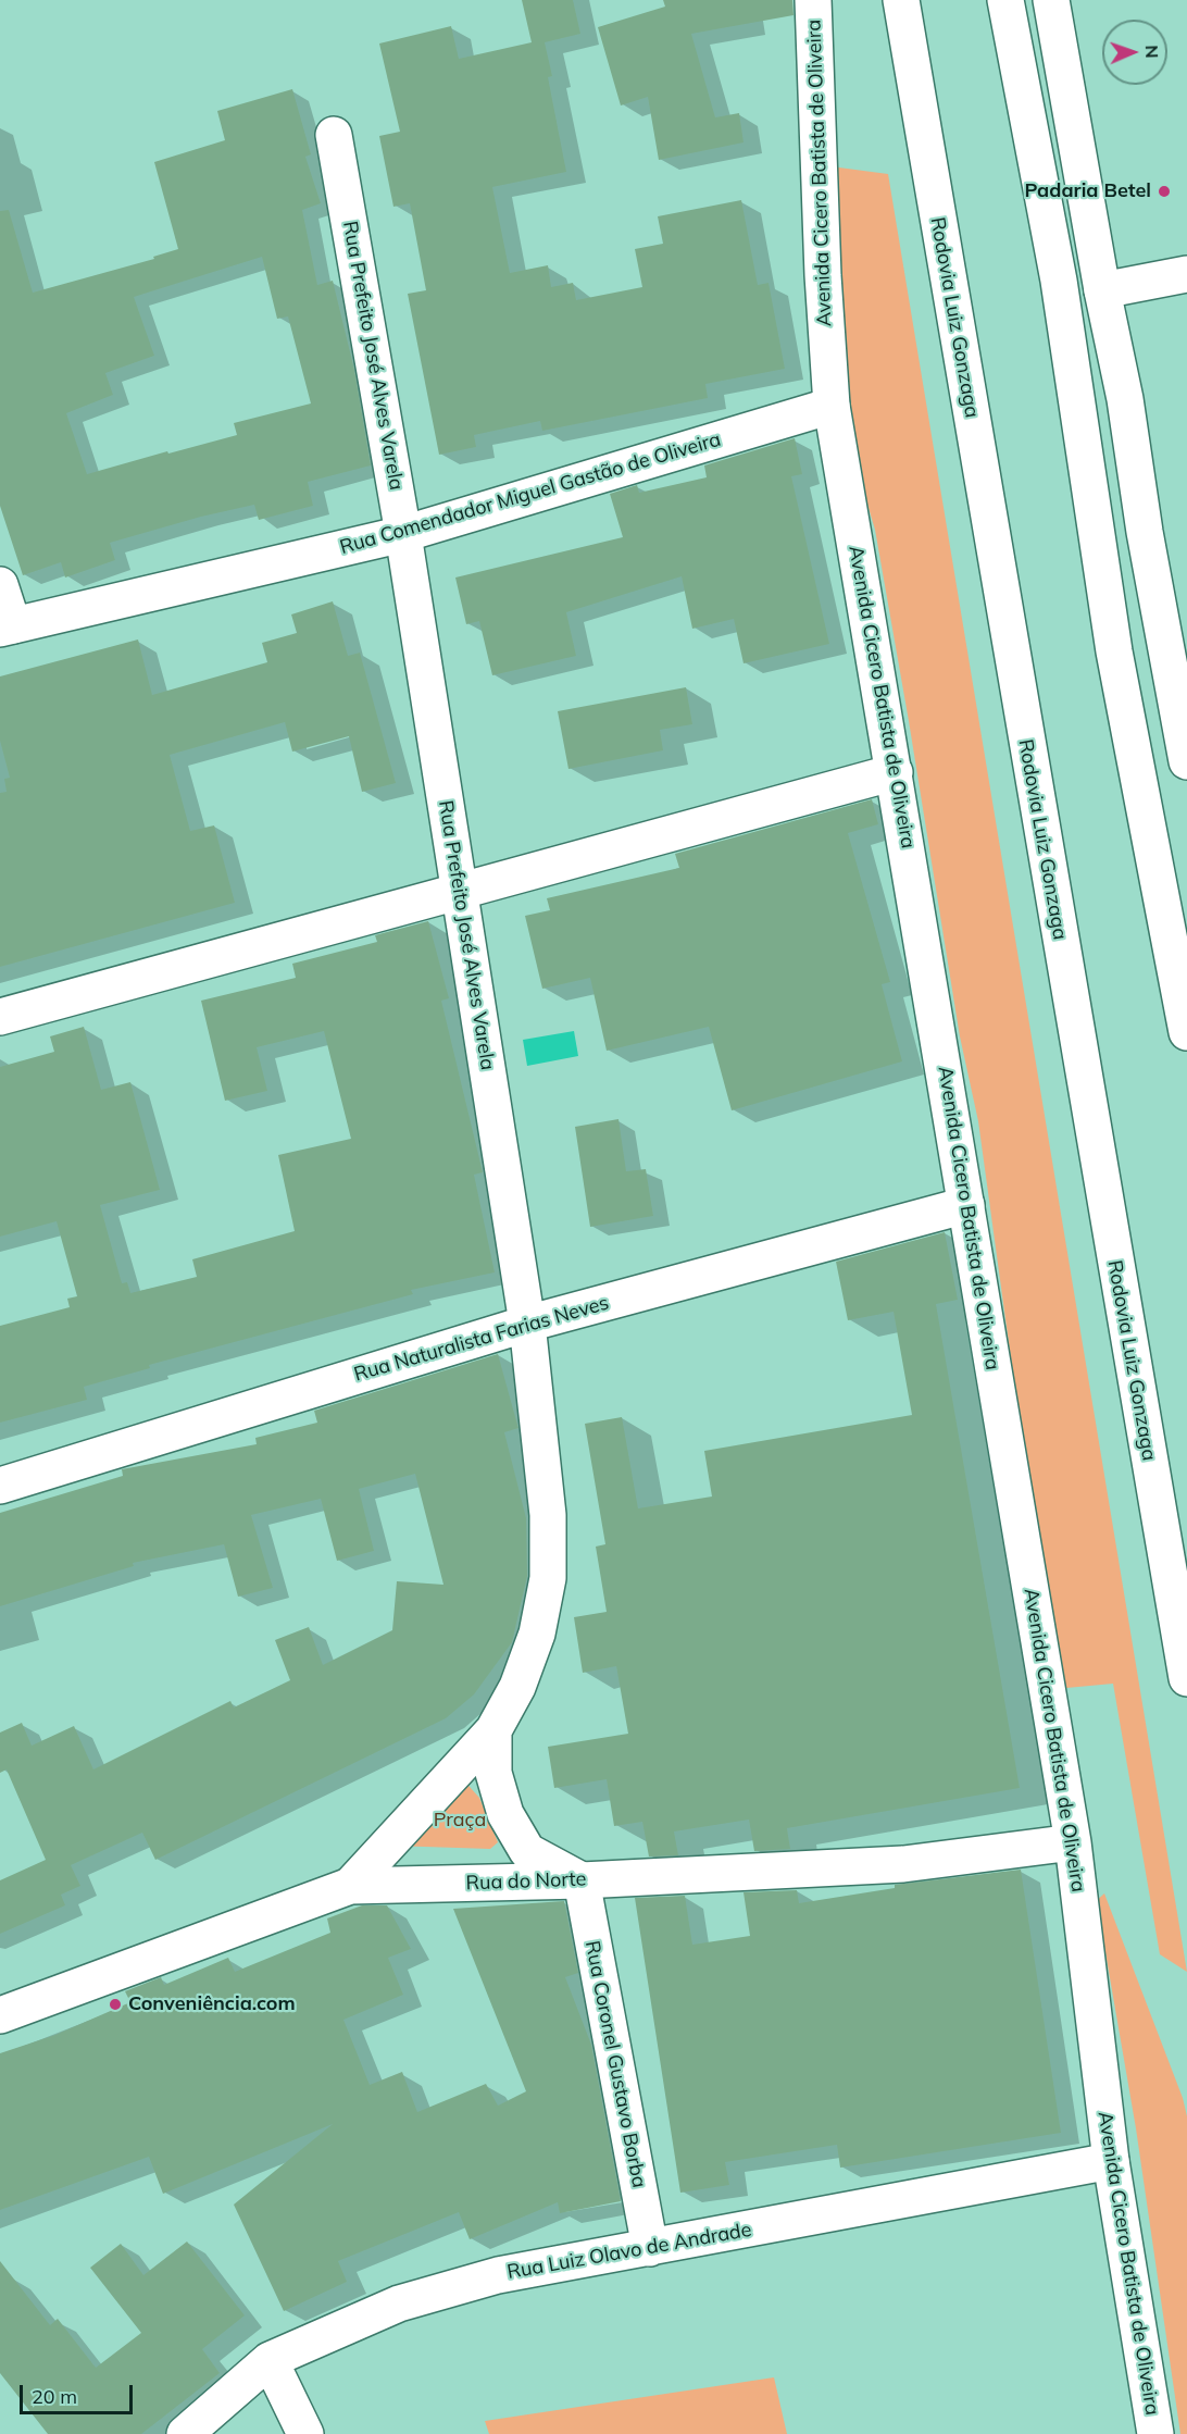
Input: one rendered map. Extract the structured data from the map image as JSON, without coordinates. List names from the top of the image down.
{
  "streets": {
    "main road": [
      "Avenida Cicero Batista de Oliveira",
      "Rodovia Luiz Gonzaga",
      "Rua Prefeito José Alves Varela",
      "Rua Comendador Miguel Gastão de Oliveira",
      "Rua Naturalista Farias Neves",
      "Rua do Norte",
      "Rua Coronel Gustavo Borba",
      "Rua Luiz Olavo de Andrade"
    ]
  },
  "crossings": [
    ["Avenida Cicero Batista de Oliveira", "Rua Comendador Miguel Gastão de Oliveira"],
    ["Avenida Cicero Batista de Oliveira", "Rua Naturalista Farias Neves"],
    ["Avenida Cicero Batista de Oliveira", "Rua do Norte"],
    ["Avenida Cicero Batista de Oliveira", "Rua Luiz Olavo de Andrade"],
    ["Rua Prefeito José Alves Varela", "Rua Comendador Miguel Gastão de Oliveira"],
    ["Rua Prefeito José Alves Varela", "Rua Naturalista Farias Neves"],
    ["Rua Prefeito José Alves Varela", "Rua do Norte"],
    ["Rua Prefeito José Alves Varela", "Rua Coronel Gustavo Borba"],
    ["Rua do Norte", "Rua Coronel Gustavo Borba"],
    ["Rua Coronel Gustavo Borba", "Rua Luiz Olavo de Andrade"]
  ],
  "parks": ["Praça"],
  "places": ["Padaria Betel", "Conveniência.com"],
  "scale_bar": "20 m",
  "north": "right"
}
